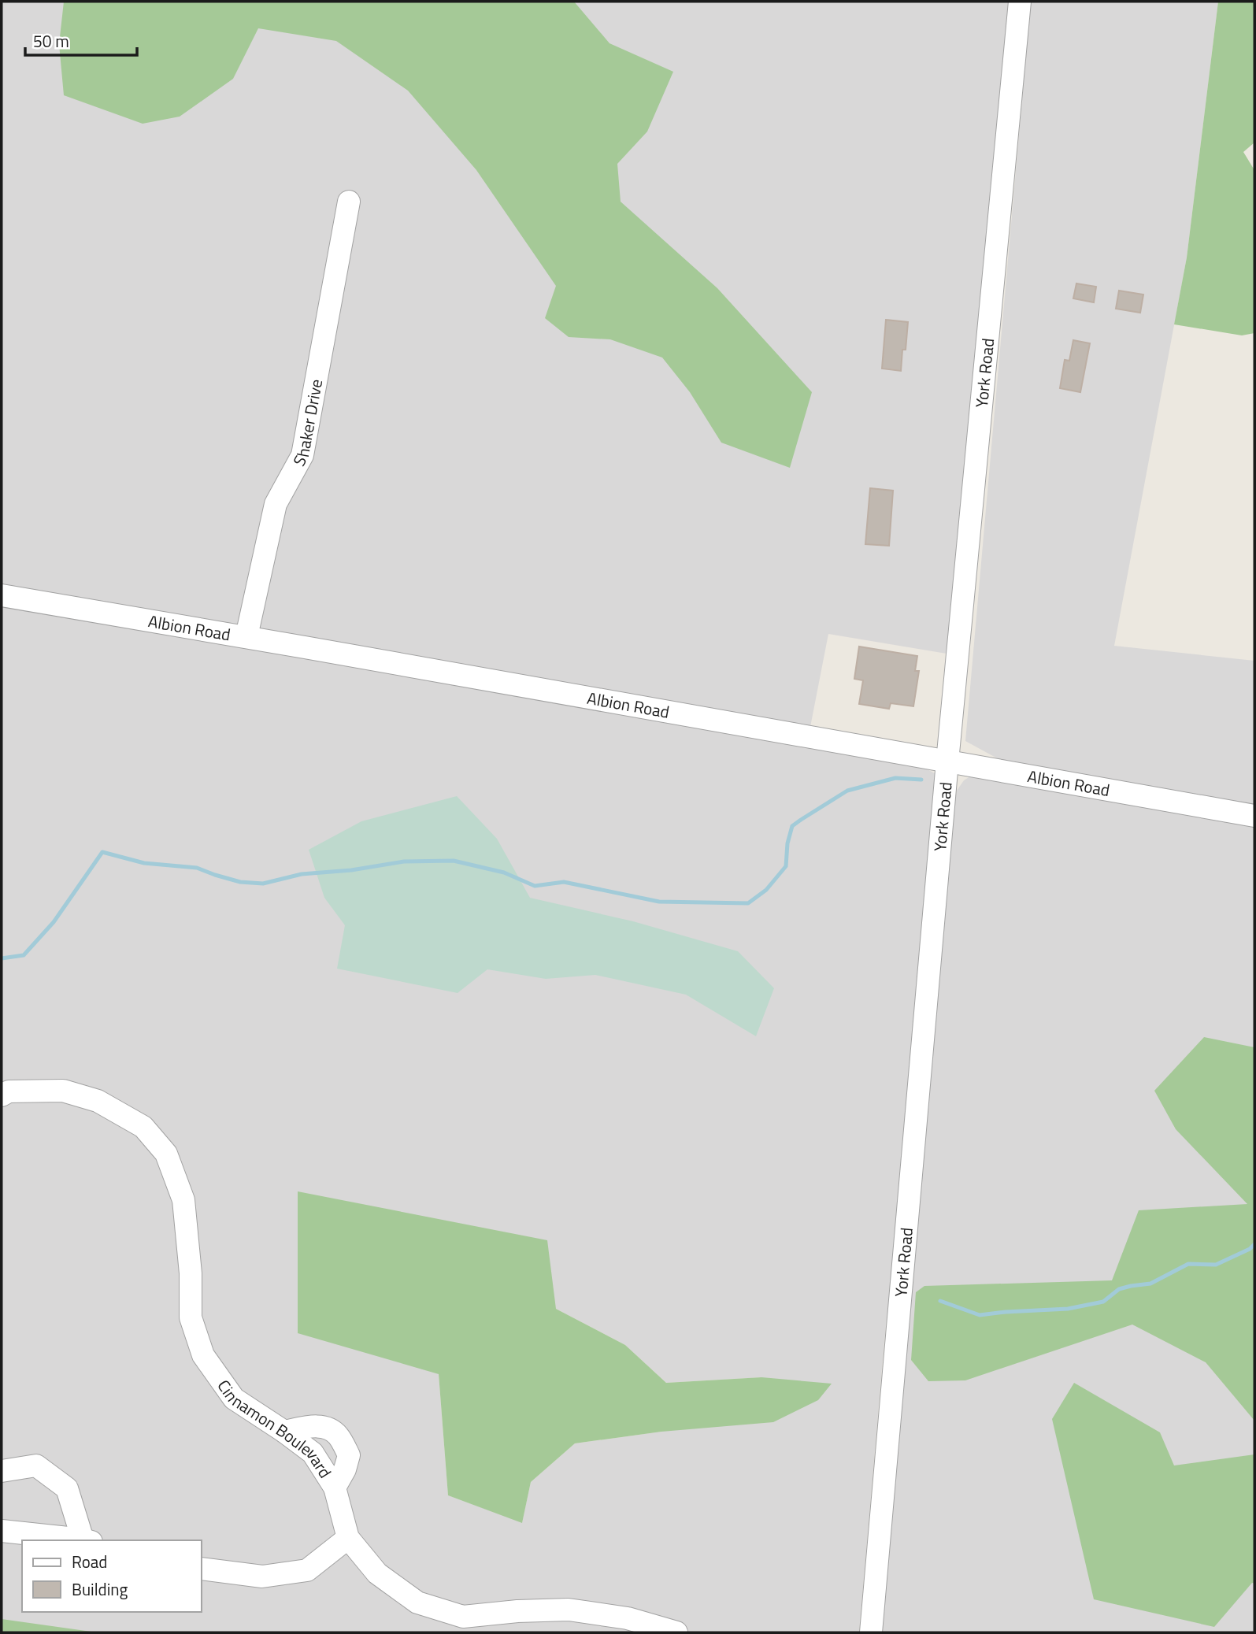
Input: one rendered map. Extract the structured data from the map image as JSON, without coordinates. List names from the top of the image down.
{
  "streets": {
    "street": [
      "York Road",
      "Shaker Drive",
      "Albion Road",
      "Cinnamon Boulevard"
    ]
  },
  "crossings": [
    ["York Road", "Albion Road"],
    ["Shaker Drive", "Albion Road"]
  ],
  "legend": ["Road", "Building"],
  "scale_bar": "50 m"
}
